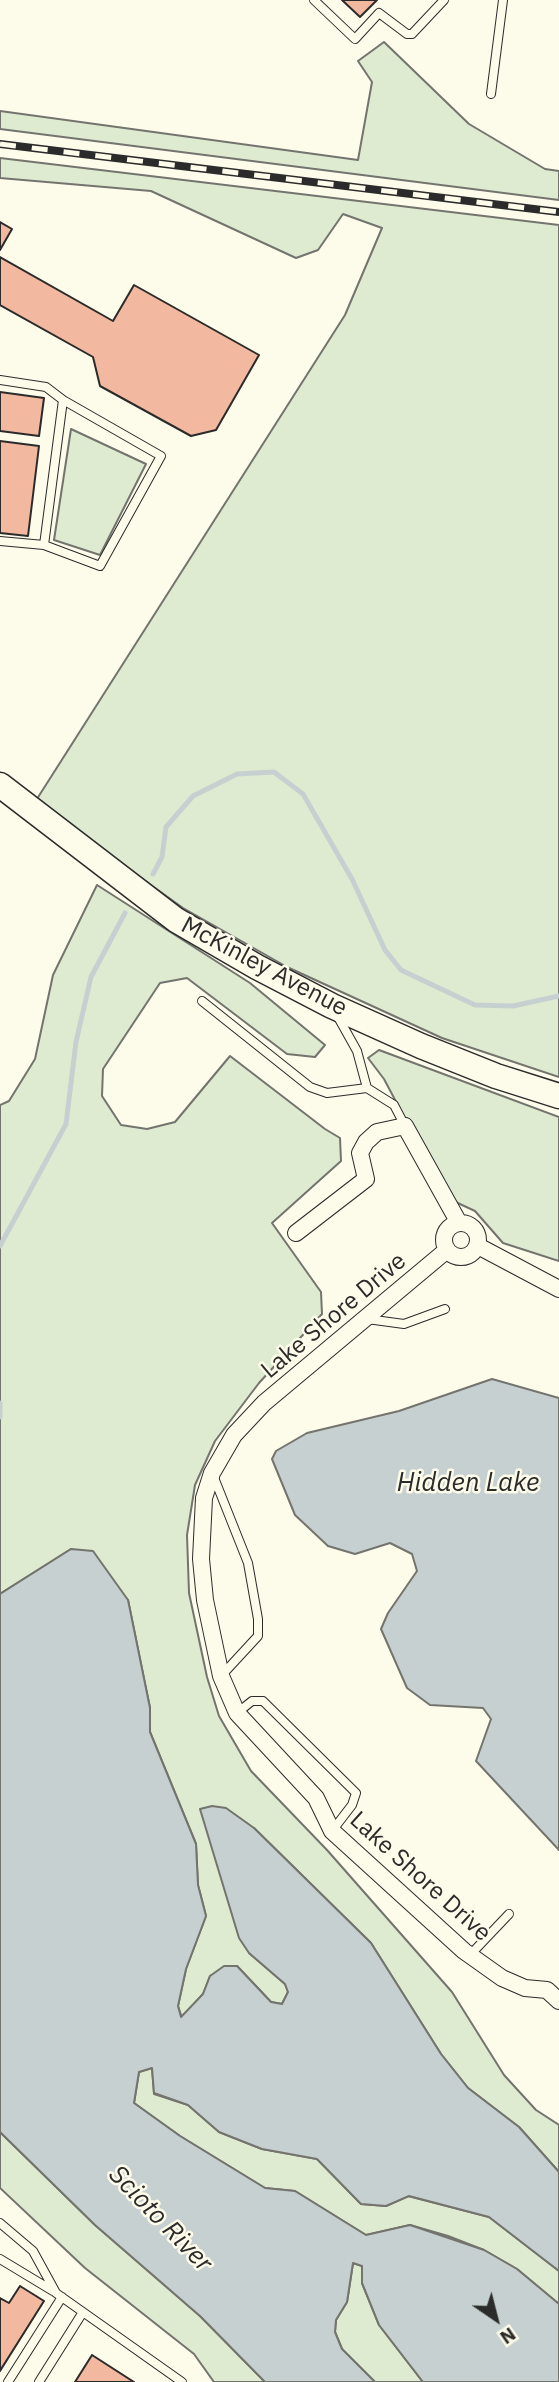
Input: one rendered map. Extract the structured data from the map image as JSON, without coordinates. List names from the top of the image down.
{
  "streets": {
    "main road": ["McKinley Avenue"],
    "street": ["Lake Shore Drive"]
  },
  "water": ["Hidden Lake", "Scioto River"],
  "north": "bottom right"
}
